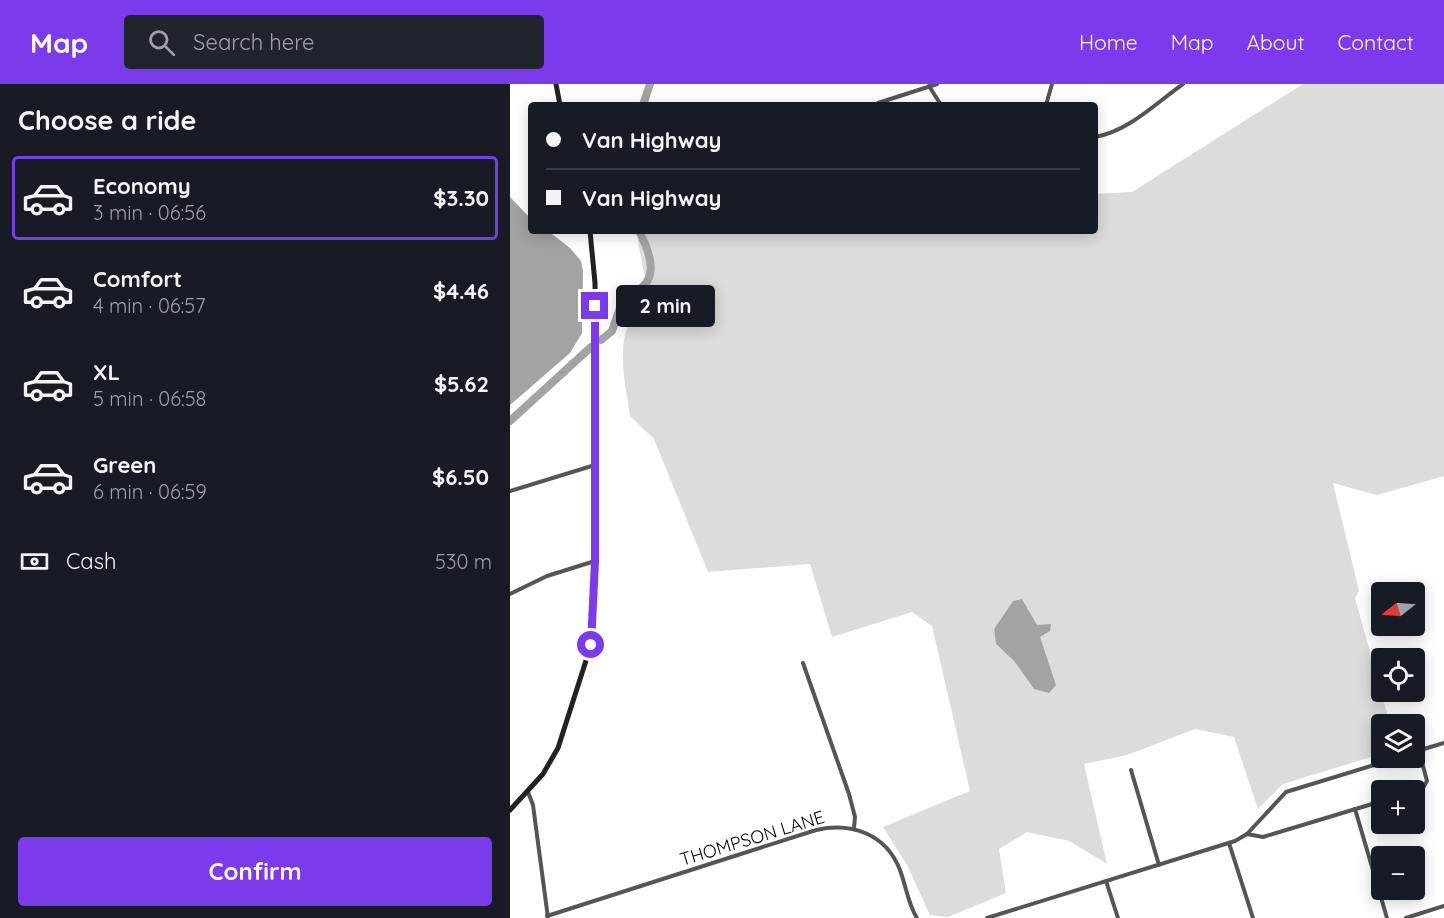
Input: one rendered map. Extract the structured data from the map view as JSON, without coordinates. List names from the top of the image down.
{
  "streets": {
    "street": ["THOMPSON LANE"]
  },
  "north": "left",
  "page": {
    "header": "Map",
    "search": "Search here",
    "nav": [
      "Home",
      "Map",
      "About",
      "Contact"
    ],
    "heading": "Choose a ride",
    "banner": ["Van Highway", "Van Highway"],
    "list": [
      {
        "name": "Economy",
        "note": "3 min · 06:56",
        "value": "$3.30"
      },
      {
        "name": "Comfort",
        "note": "4 min · 06:57",
        "value": "$4.46"
      },
      {
        "name": "XL",
        "note": "5 min · 06:58",
        "value": "$5.62"
      },
      {
        "name": "Green",
        "note": "6 min · 06:59",
        "value": "$6.50"
      }
    ],
    "bubble": "2 min",
    "pay": ["Cash", "530 m"],
    "map_buttons": ["+", "−"],
    "buttons": "Confirm"
  }
}
